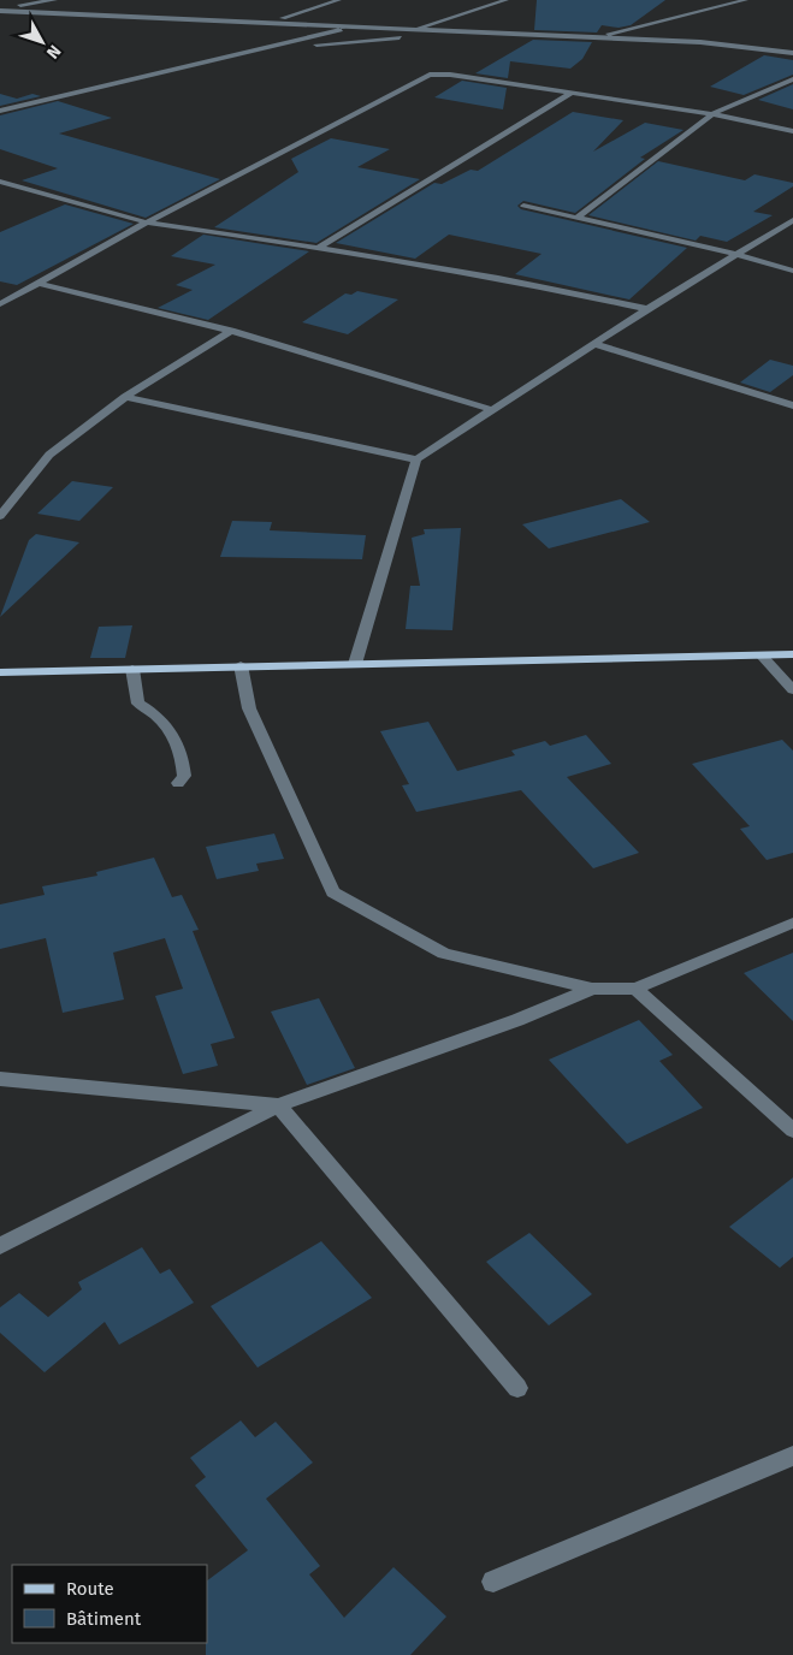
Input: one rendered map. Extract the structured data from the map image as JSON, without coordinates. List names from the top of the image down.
{
  "legend": ["Route", "Bâtiment"],
  "north": "bottom right"
}
